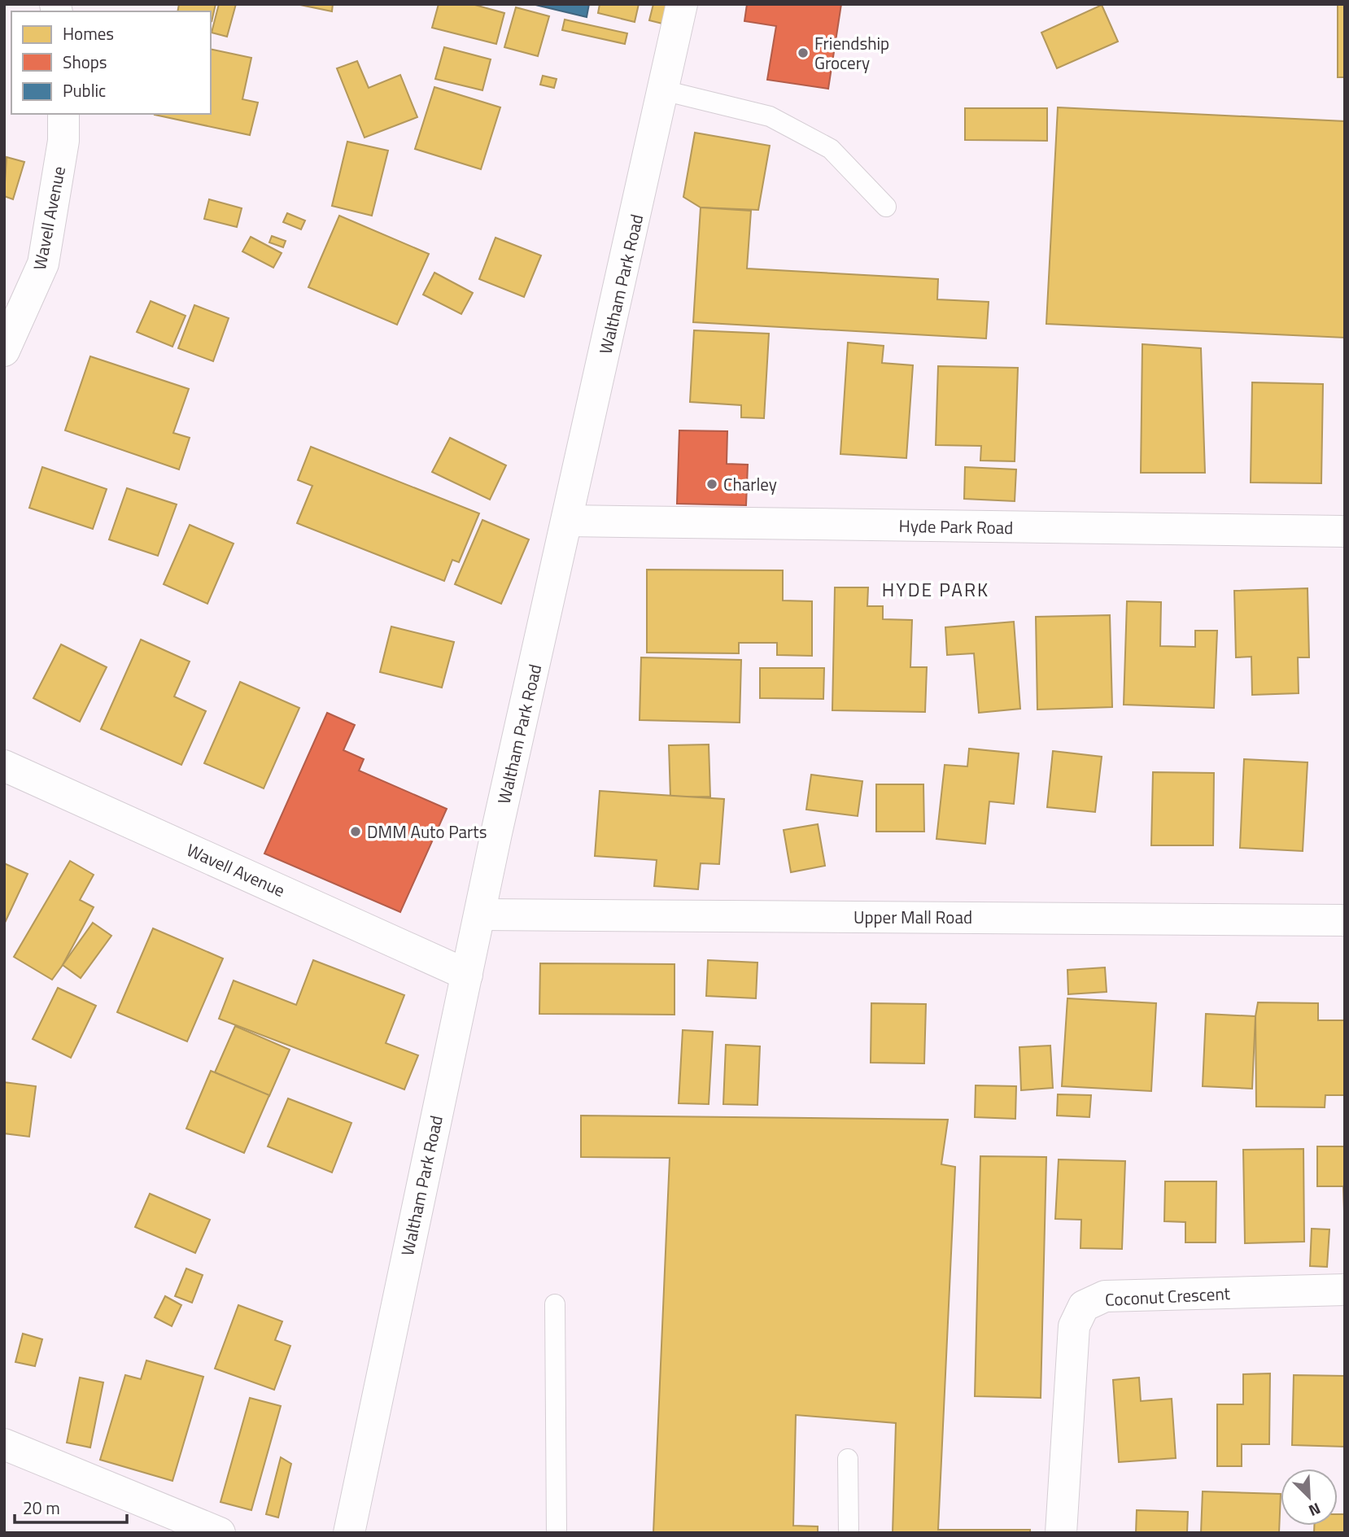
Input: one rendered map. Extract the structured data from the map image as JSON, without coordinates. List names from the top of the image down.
{
  "streets": {
    "street": [
      "Wavell Avenue",
      "Waltham Park Road",
      "Hyde Park Road",
      "Upper Mall Road",
      "Coconut Crescent"
    ]
  },
  "crossings": [
    ["Wavell Avenue", "Waltham Park Road"],
    ["Waltham Park Road", "Hyde Park Road"],
    ["Waltham Park Road", "Upper Mall Road"]
  ],
  "districts": ["HYDE PARK"],
  "places": ["Friendship Grocery", "Charley", "DMM Auto Parts"],
  "legend": ["Homes", "Shops", "Public"],
  "scale_bar": "20 m",
  "north": "bottom right"
}
